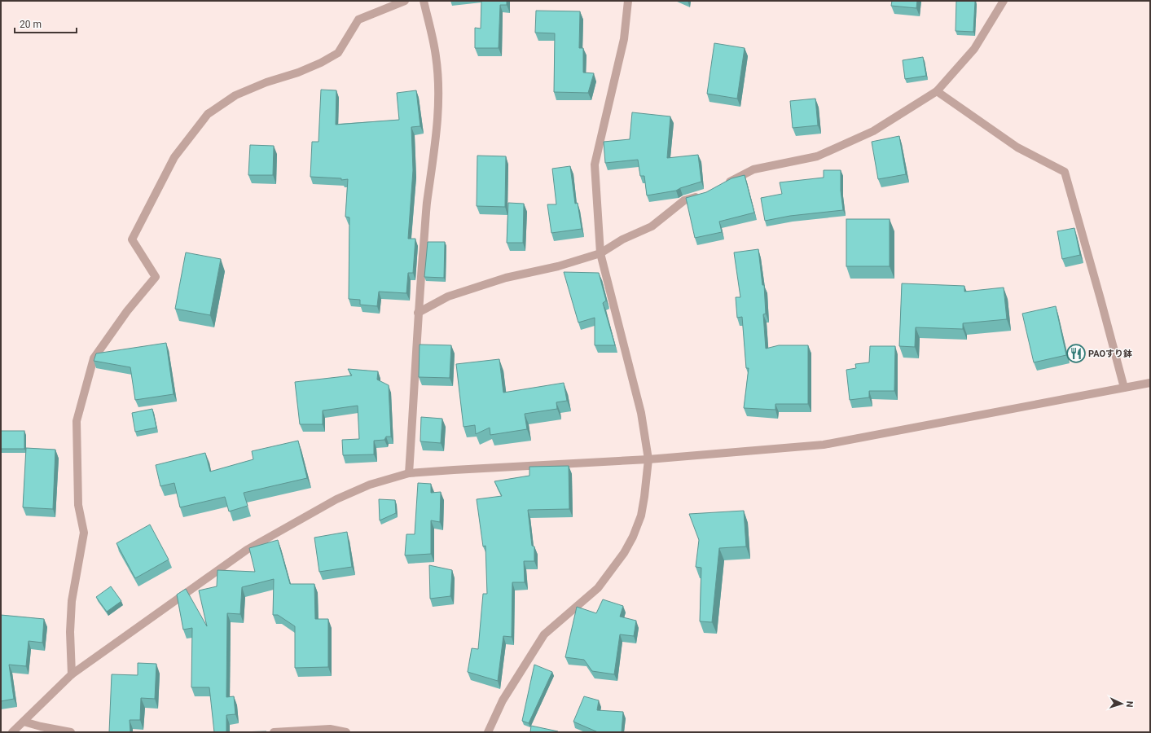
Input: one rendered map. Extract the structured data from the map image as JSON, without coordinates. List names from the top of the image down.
{
  "places": {
    "restaurant": ["PAOすり鉢"]
  },
  "scale_bar": "20 m",
  "north": "right"
}
